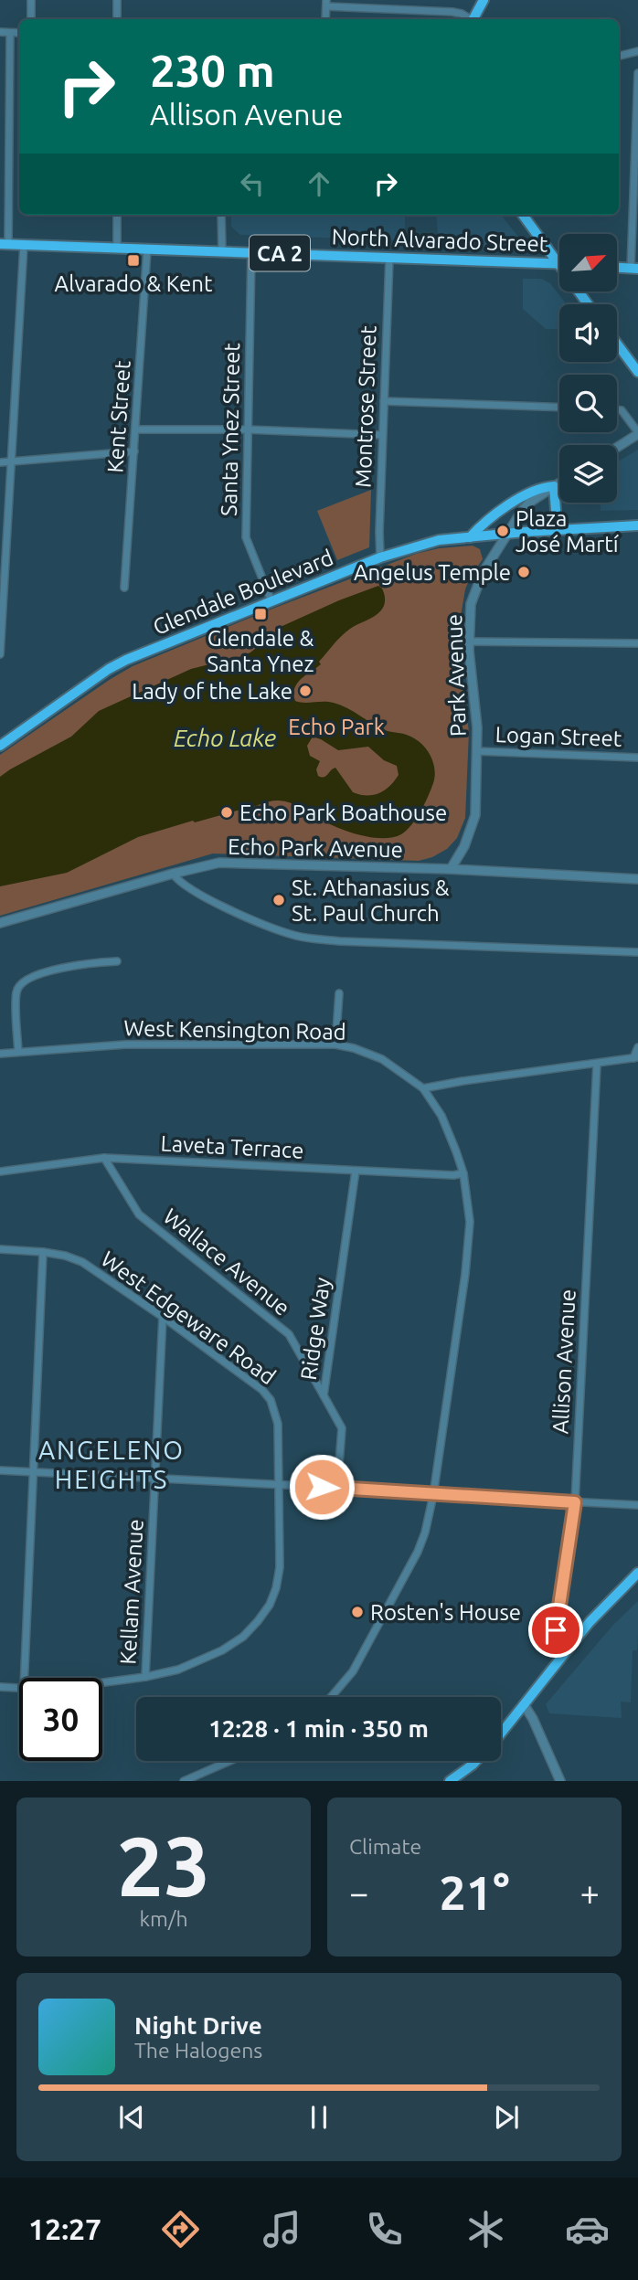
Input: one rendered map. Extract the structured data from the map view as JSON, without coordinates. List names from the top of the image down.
{
  "streets": {
    "main road": ["North Alvarado Street", "CA 2", "Glendale Boulevard"],
    "street": [
      "Montrose Street",
      "Kent Street",
      "Santa Ynez Street",
      "Park Avenue",
      "Logan Street",
      "Echo Park Avenue",
      "West Kensington Road",
      "Laveta Terrace",
      "Wallace Avenue",
      "West Edgeware Road",
      "Ridge Way",
      "Allison Avenue",
      "Kellam Avenue"
    ]
  },
  "crossings": [
    ["North Alvarado Street", "Montrose Street"],
    ["North Alvarado Street", "Kent Street"],
    ["North Alvarado Street", "Santa Ynez Street"],
    ["Montrose Street", "Glendale Boulevard"],
    ["Santa Ynez Street", "Glendale Boulevard"],
    ["Glendale Boulevard", "Park Avenue"],
    ["Park Avenue", "Logan Street"],
    ["Park Avenue", "Echo Park Avenue"],
    ["West Kensington Road", "Laveta Terrace"],
    ["Laveta Terrace", "Wallace Avenue"],
    ["Laveta Terrace", "Ridge Way"],
    ["Wallace Avenue", "Ridge Way"],
    ["West Edgeware Road", "Kellam Avenue"]
  ],
  "districts": ["ANGELENO HEIGHTS"],
  "water": ["Echo Lake"],
  "parks": ["Echo Park"],
  "places": {
    "transit": ["Alvarado & Kent", "Glendale & Santa Ynez"],
    "other": [
      "Plaza José Martí",
      "Angelus Temple",
      "Lady of the Lake",
      "Echo Park Boathouse",
      "St. Athanasius & St. Paul Church",
      "Rosten's House"
    ]
  },
  "north": "top right",
  "page": {
    "turn": ["230 m", "Allison Avenue"],
    "limit": "30",
    "trip": "12:28 · 1 min · 350 m",
    "tile": [
      ["23", "km/h"],
      "Climate"
    ],
    "heat": ["−", "21°", "+"],
    "song": ["Night Drive", "The Halogens"],
    "tabs": "12:27"
  }
}
